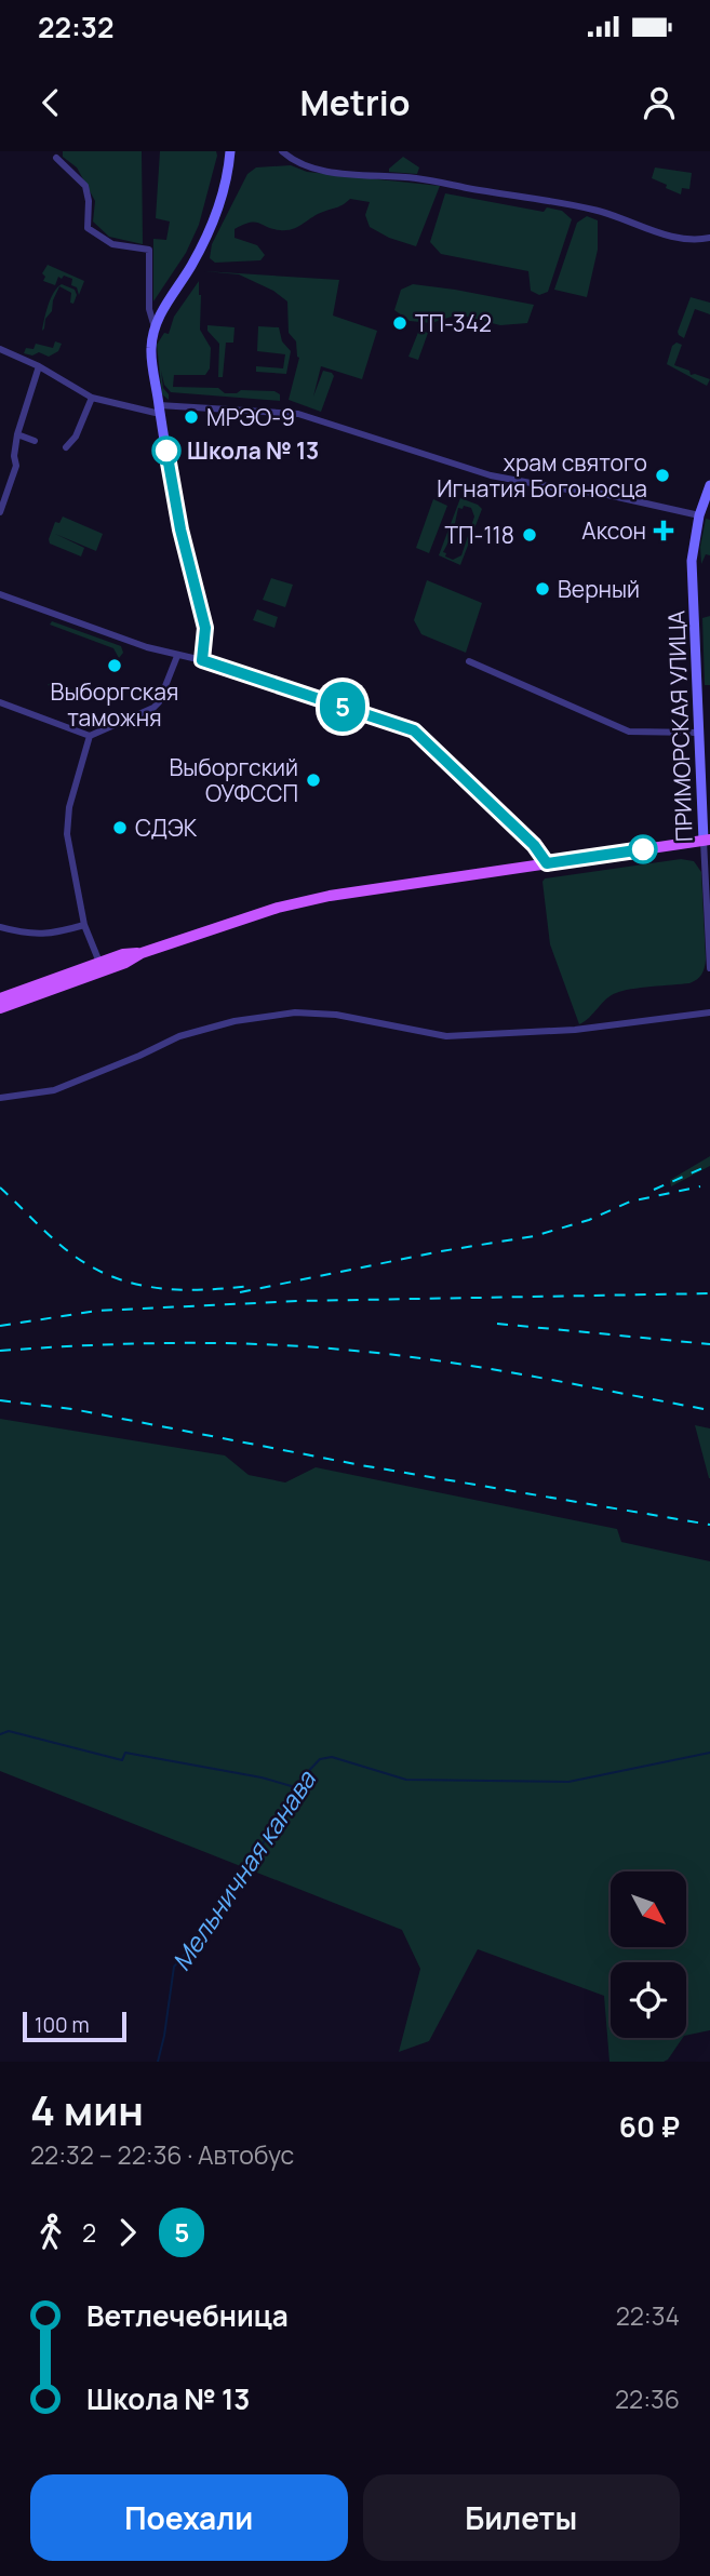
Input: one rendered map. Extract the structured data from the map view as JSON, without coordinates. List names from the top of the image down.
{
  "streets": {
    "street": ["ПРИМОРСКАЯ УЛИЦА"]
  },
  "water": ["Мельничная канава"],
  "places": {
    "other": [
      "ТП-342",
      "МРЭО-9",
      "Школа № 13",
      "храм святого Игнатия Богоносца",
      "ТП-118",
      "Верный",
      "Выборгская таможня",
      "Выборгский ОУФССП",
      "СДЭК"
    ],
    "health": ["Аксон"]
  },
  "lines": ["bus line 5"],
  "scale_bar": "100 m",
  "north": "bottom right",
  "page": {
    "status": "22:32",
    "header": "Metrio",
    "on_map": "5",
    "scale": "100 m",
    "heading": ["4 мин", "22:32 – 22:36 · Автобус", "60 ₽"],
    "legs": ["2", "5"],
    "list": [
      {
        "name": "Ветлечебница",
        "value": "22:34"
      },
      {
        "name": "Школа № 13",
        "value": "22:36"
      }
    ],
    "buttons": ["Поехали", "Билеты"]
  }
}
